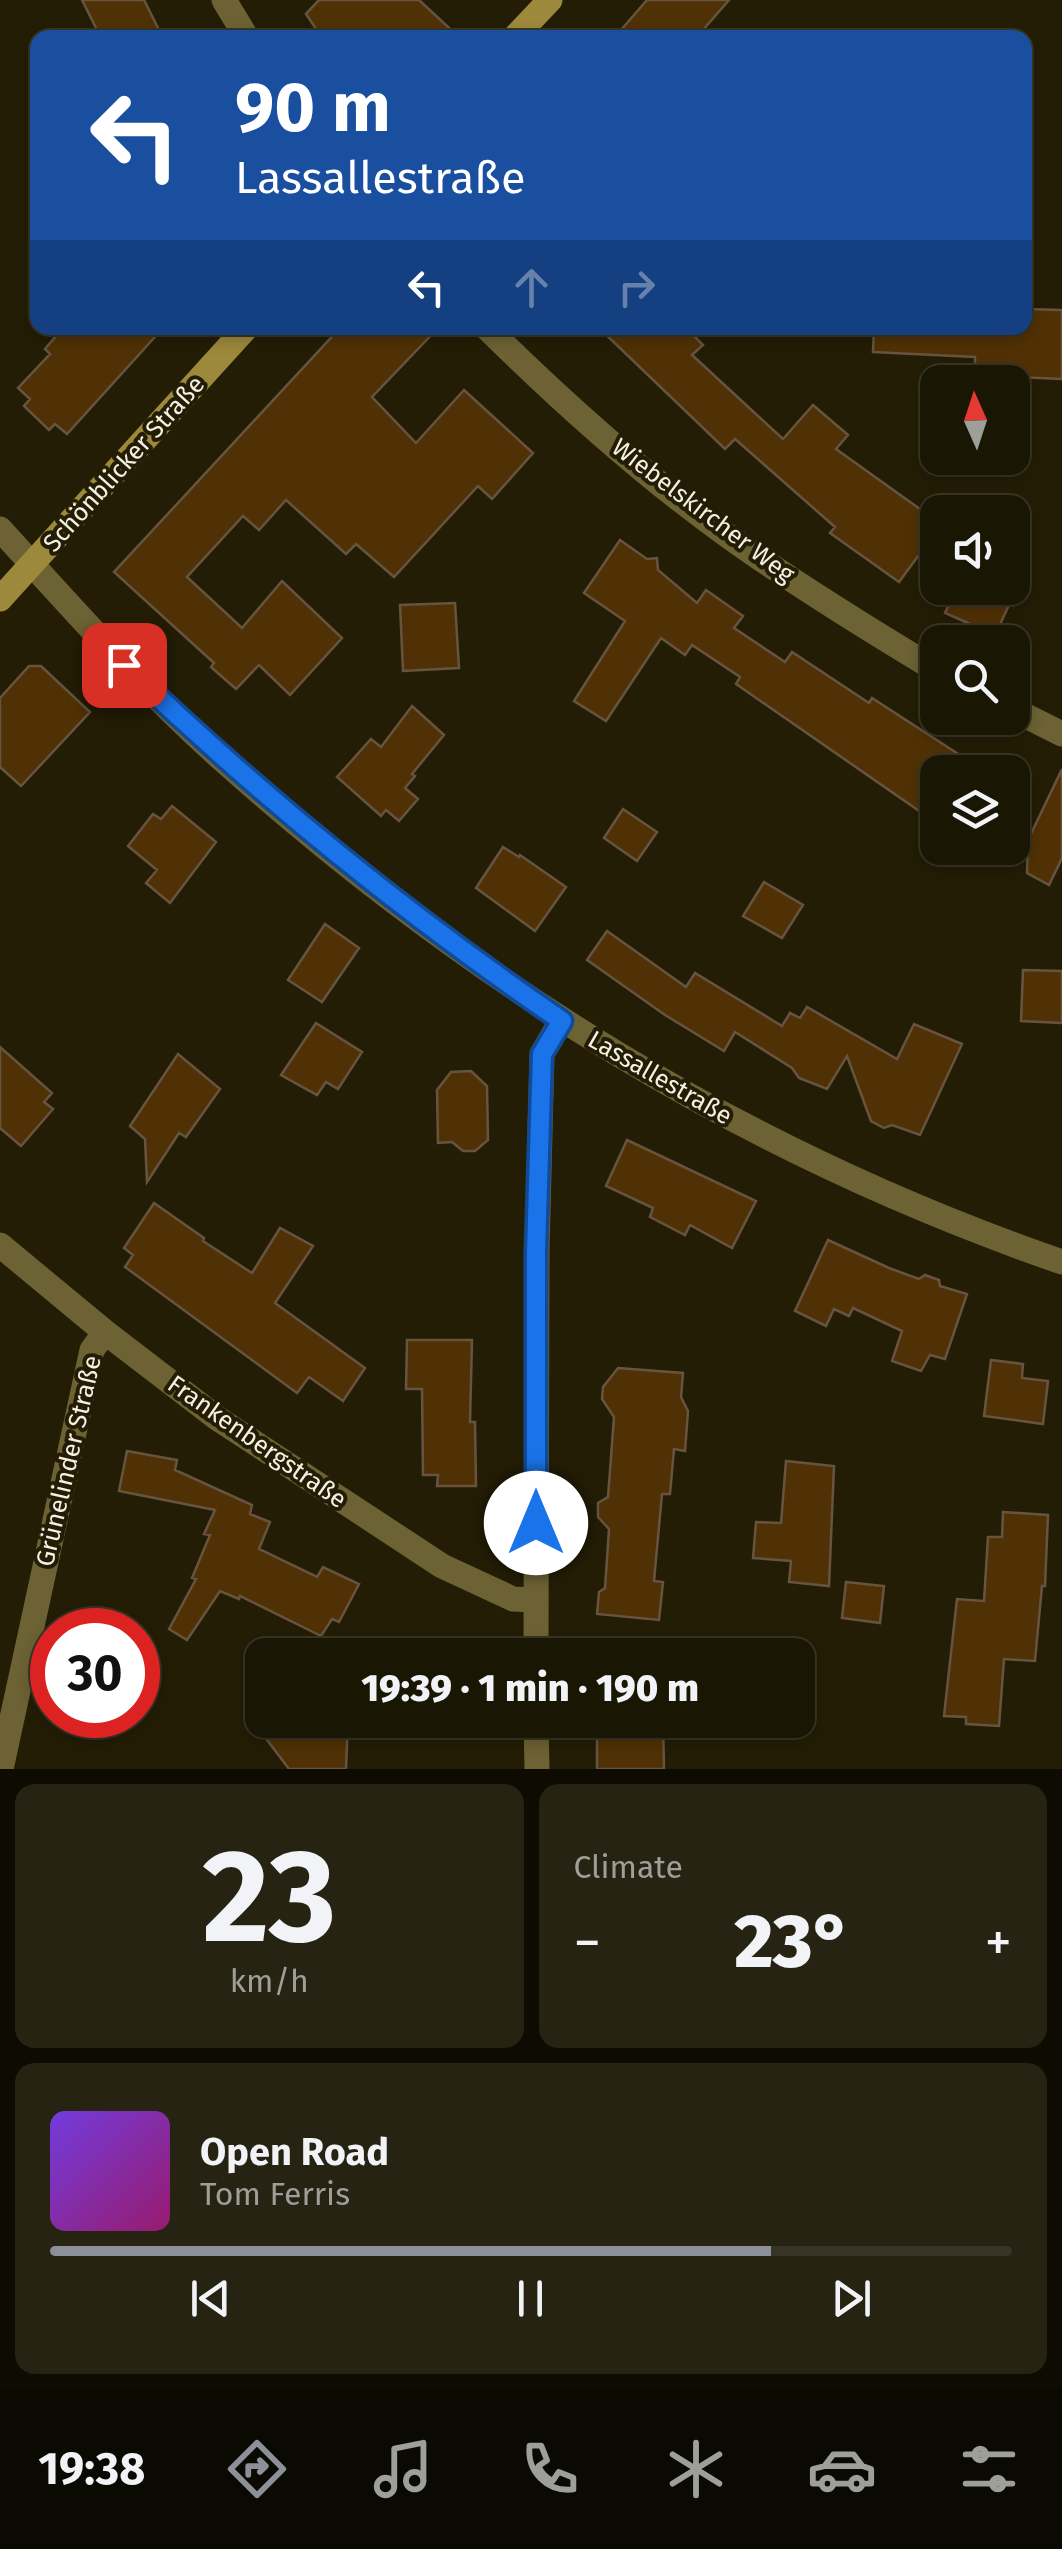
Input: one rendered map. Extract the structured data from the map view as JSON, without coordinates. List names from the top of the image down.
{
  "streets": {
    "street": [
      "Schönblicker Straße",
      "Wiebelskircher Weg",
      "Lassallestraße",
      "Frankenbergstraße",
      "Grünelinder Straße"
    ]
  },
  "crossings": [
    ["Schönblicker Straße", "Lassallestraße"],
    ["Frankenbergstraße", "Grünelinder Straße"]
  ],
  "north": "top",
  "page": {
    "turn": ["90 m", "Lassallestraße"],
    "limit": "30",
    "trip": "19:39 · 1 min · 190 m",
    "tile": [
      ["23", "km/h"],
      "Climate"
    ],
    "heat": ["−", "23°", "+"],
    "song": ["Open Road", "Tom Ferris"],
    "tabs": "19:38"
  }
}
